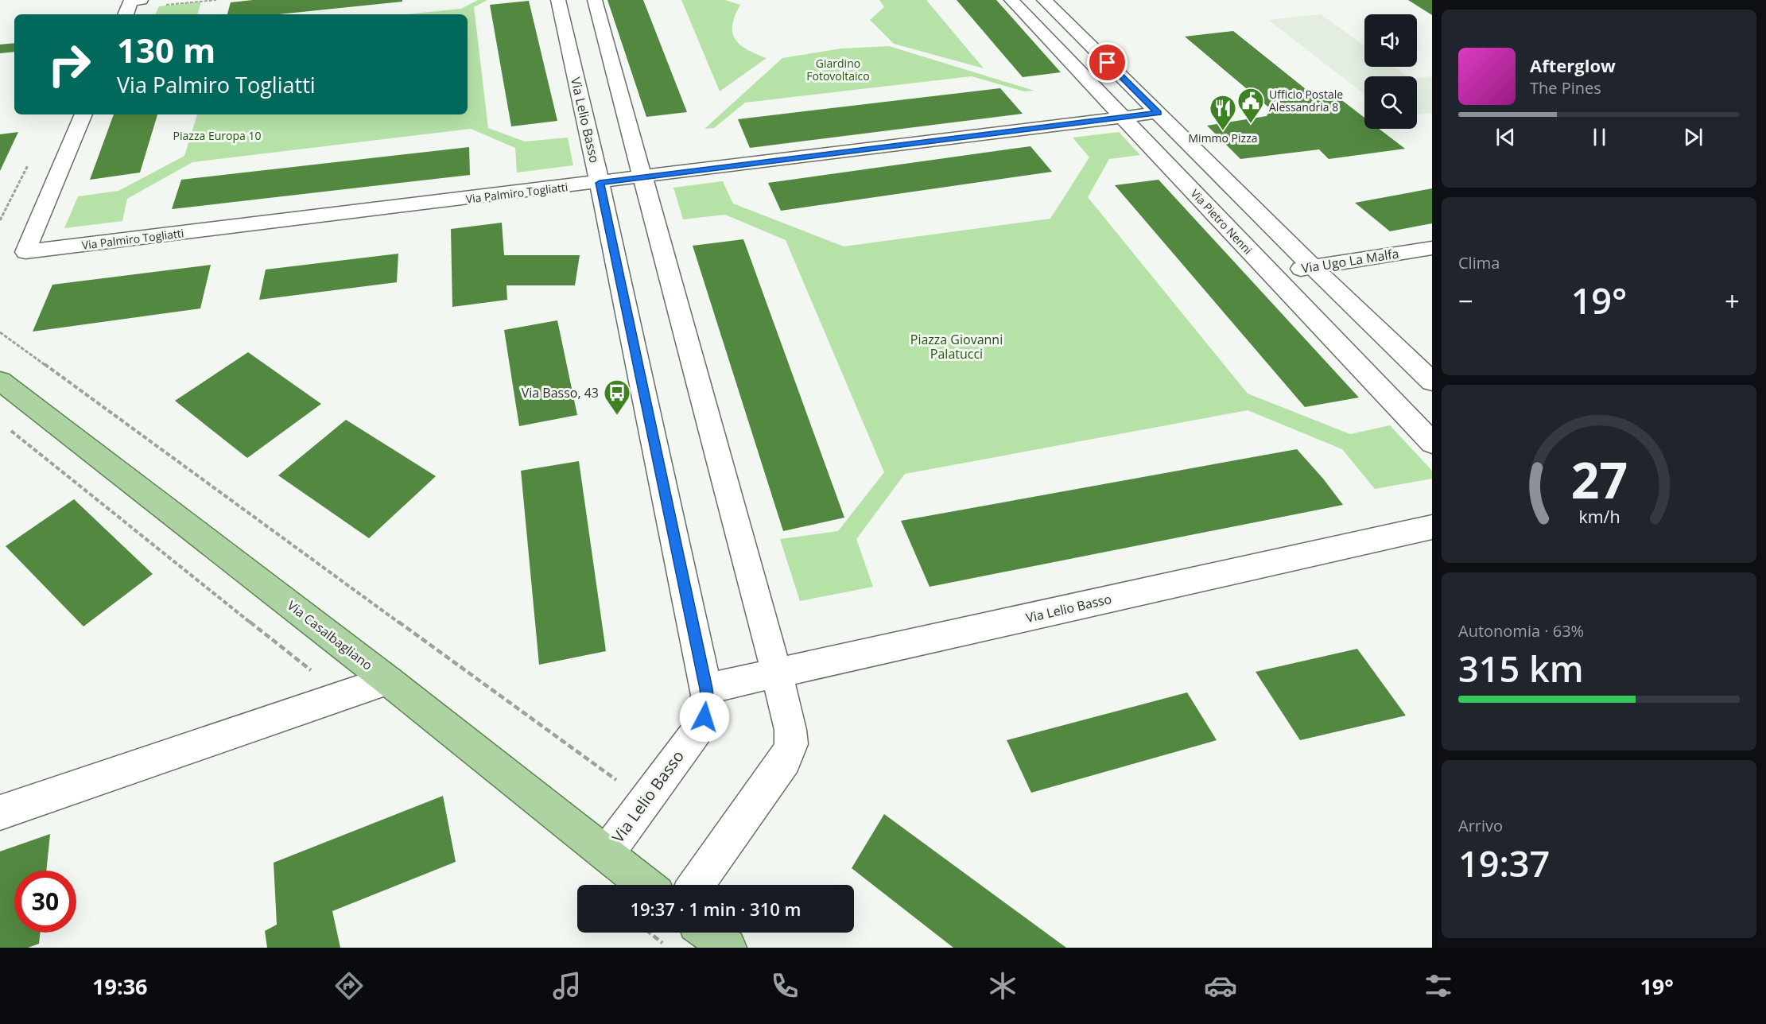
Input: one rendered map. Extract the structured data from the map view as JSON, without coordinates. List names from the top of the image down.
{
  "streets": {
    "main road": ["Via Casalbagliano"],
    "street": [
      "Via Lelio Basso",
      "Via Palmiro Togliatti",
      "Via Pietro Nenni",
      "Via Ugo La Malfa"
    ]
  },
  "crossings": [
    ["Via Lelio Basso", "Via Palmiro Togliatti"],
    ["Via Lelio Basso", "Via Casalbagliano"],
    ["Via Palmiro Togliatti", "Via Pietro Nenni"],
    ["Via Pietro Nenni", "Via Ugo La Malfa"]
  ],
  "parks": ["Giardino Fotovoltaico", "Piazza Europa 10", "Piazza Giovanni Palatucci"],
  "places": {
    "public building": ["Ufficio Postale Alessandria 8"],
    "restaurant": ["Mimmo Pizza"],
    "bus stop": ["Via Basso, 43"]
  },
  "page": {
    "turn": ["130 m", "Via Palmiro Togliatti"],
    "song": ["Afterglow", "The Pines"],
    "tile": [
      "Clima",
      ["Autonomia · 63%", "315 km"],
      ["Arrivo", "19:37"]
    ],
    "heat": ["−", "19°", "+"],
    "limit": "30",
    "trip": "19:37 · 1 min · 310 m",
    "tabs": ["19:36", "19°"],
    "gauge": ["27", "km/h"]
  }
}
